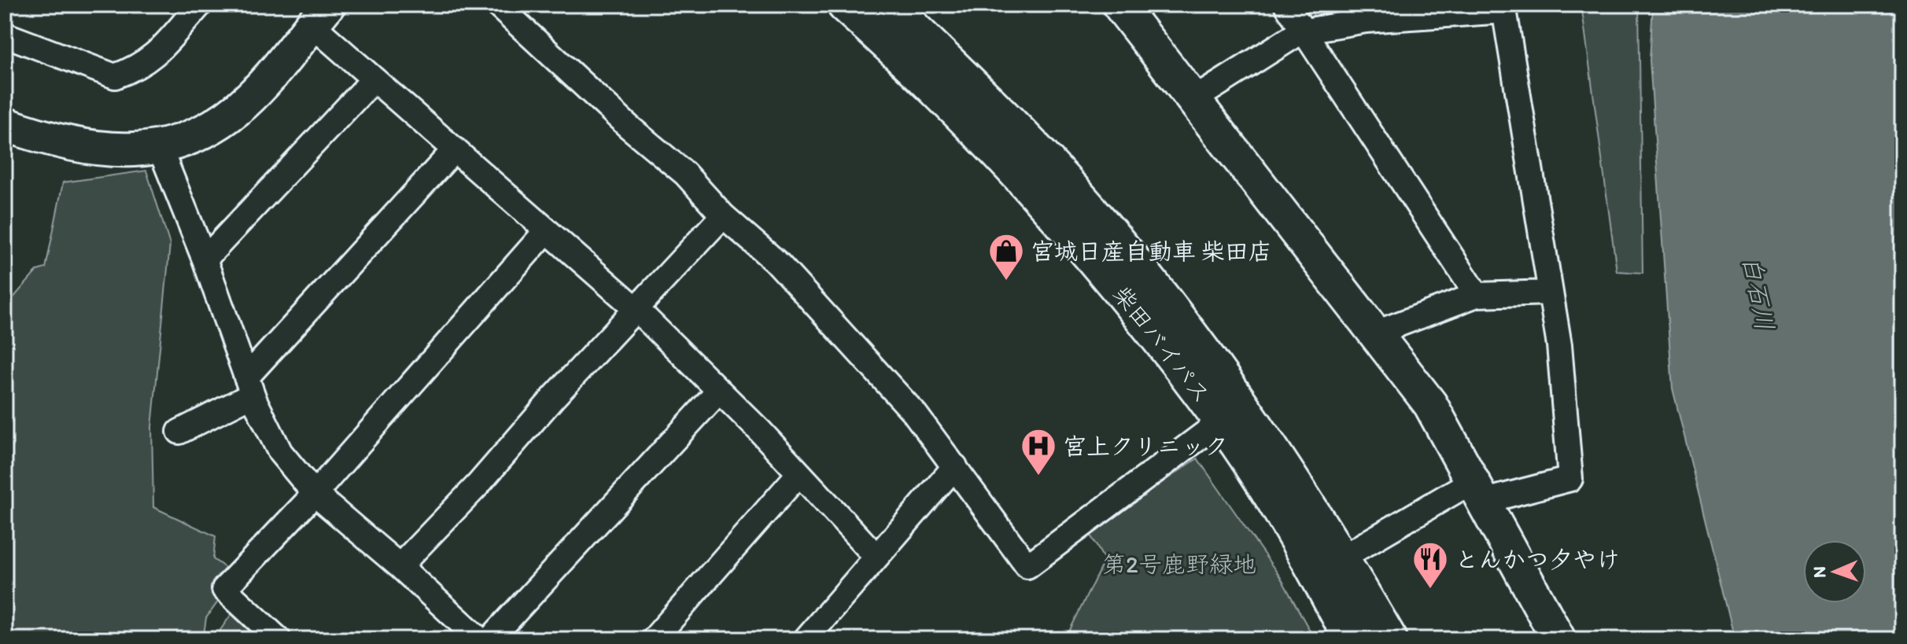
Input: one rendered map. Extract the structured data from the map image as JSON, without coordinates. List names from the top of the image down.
{
  "streets": {
    "highway": ["柴田バイパス"]
  },
  "water": ["白石川"],
  "parks": ["第2号鹿野緑地"],
  "places": {
    "shop": ["宮城日産自動車 柴田店"],
    "hospital": ["宮上クリニック"],
    "restaurant": ["とんかつ夕やけ"]
  },
  "north": "left"
}
